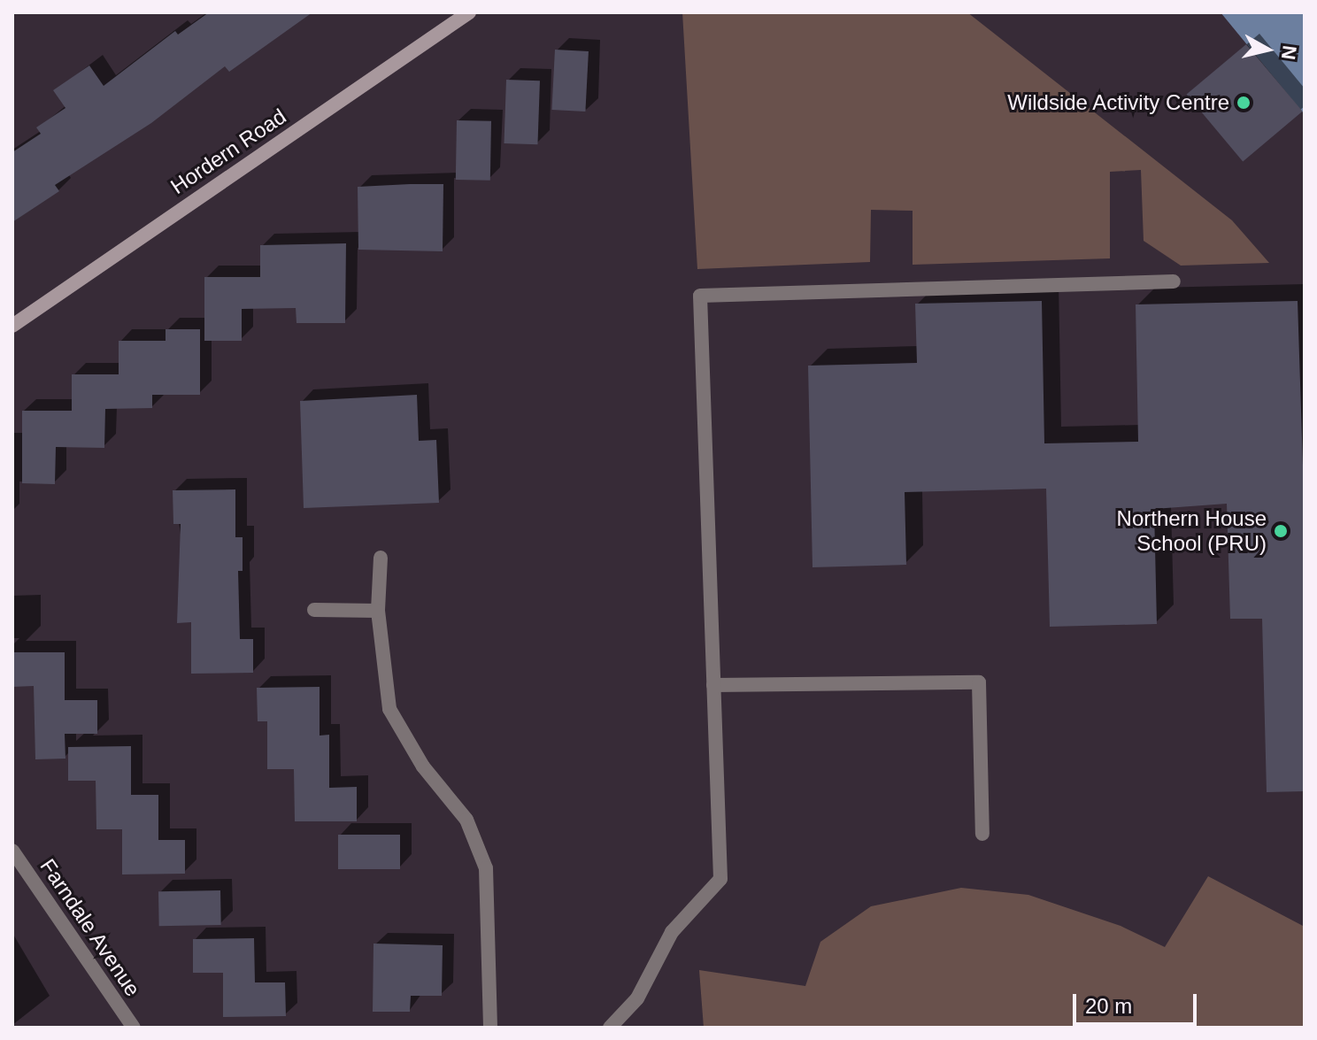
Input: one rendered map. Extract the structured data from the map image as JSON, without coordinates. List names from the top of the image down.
{
  "streets": {
    "street": ["Hordern Road", "Farndale Avenue"]
  },
  "places": ["Wildside Activity Centre", "Northern House School (PRU)"],
  "scale_bar": "20 m",
  "north": "right"
}
